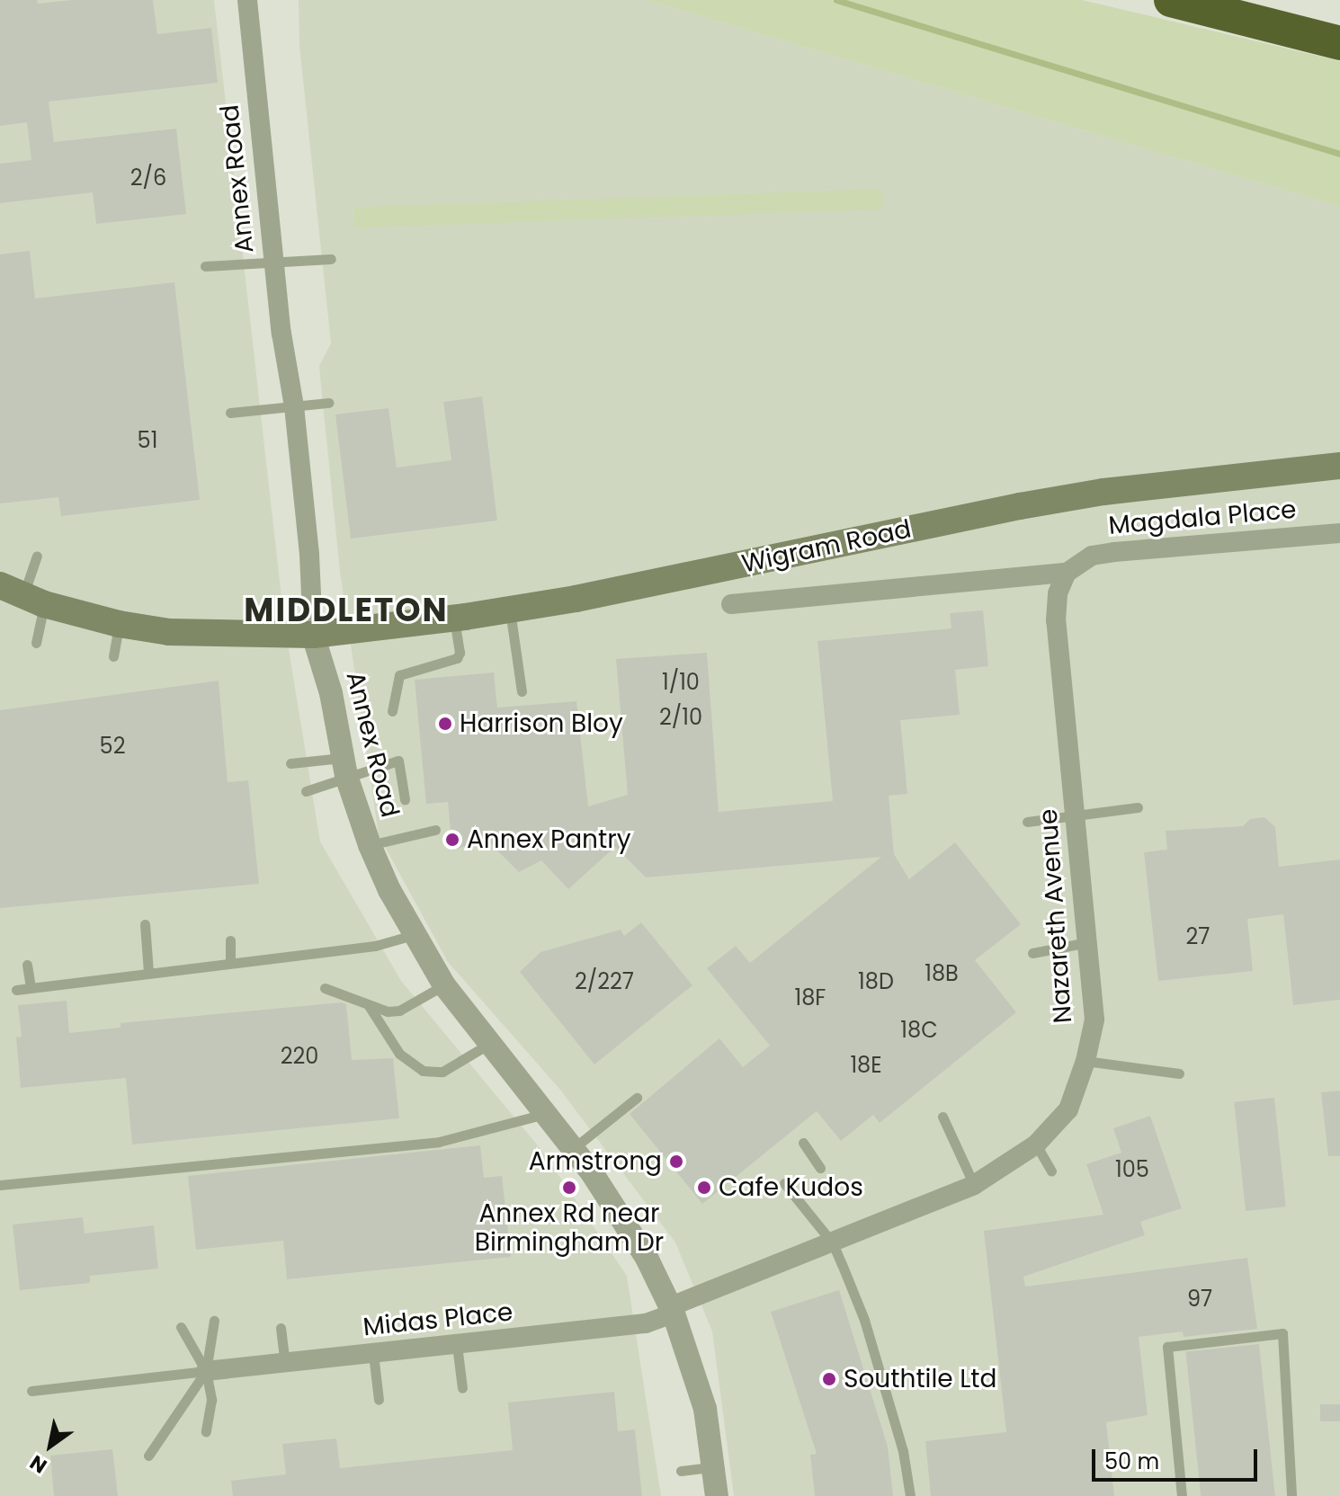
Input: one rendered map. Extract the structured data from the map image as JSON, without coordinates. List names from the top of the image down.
{
  "streets": {
    "main road": ["Wigram Road"],
    "street": [
      "Annex Road",
      "Magdala Place",
      "Nazareth Avenue",
      "Midas Place"
    ]
  },
  "crossings": [
    ["Annex Road", "Wigram Road"],
    ["Annex Road", "Nazareth Avenue"],
    ["Annex Road", "Midas Place"],
    ["Magdala Place", "Nazareth Avenue"],
    ["Nazareth Avenue", "Midas Place"]
  ],
  "districts": ["MIDDLETON"],
  "places": [
    "Harrison Bloy",
    "Annex Pantry",
    "Armstrong",
    "Annex Rd near Birmingham Dr",
    "Cafe Kudos",
    "Southtile Ltd"
  ],
  "house_numbers": [
    "2/6",
    "51",
    "1/10",
    "2/10",
    "52",
    "27",
    "18B",
    "2/227",
    "18D",
    "18F",
    "18C",
    "220",
    "18E",
    "105",
    "97"
  ],
  "scale_bar": "50 m",
  "north": "bottom left"
}
